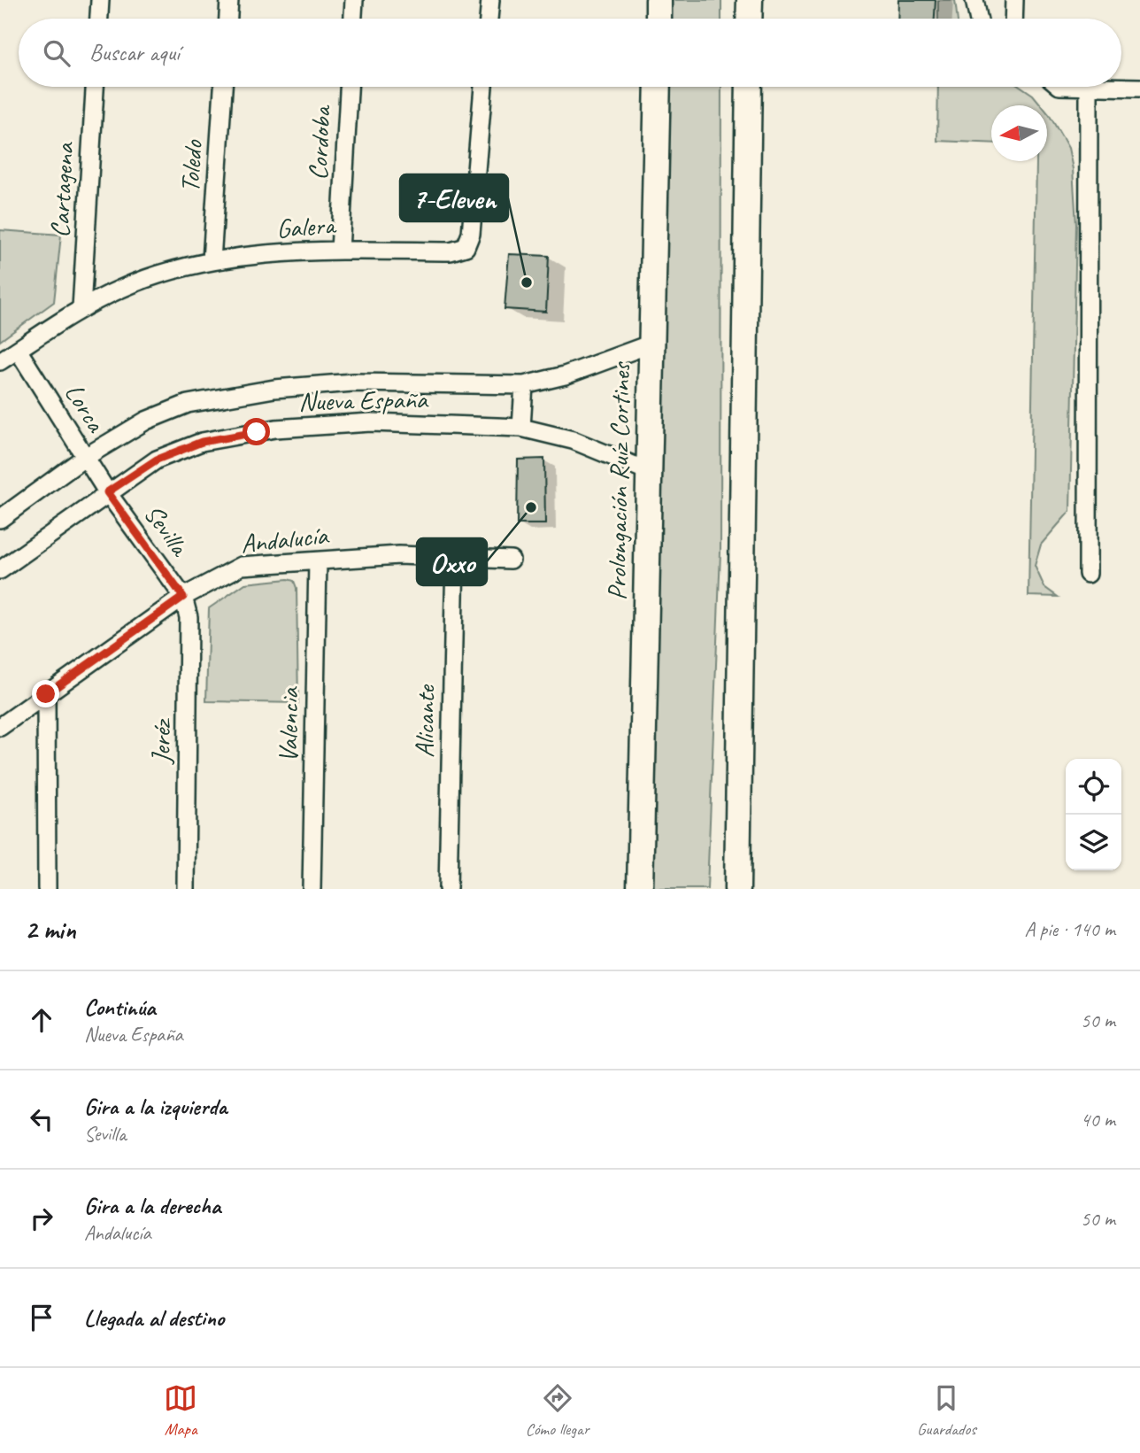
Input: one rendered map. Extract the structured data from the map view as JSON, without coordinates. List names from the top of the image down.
{
  "streets": {
    "main road": ["Prolongación Ruíz Cortines"],
    "street": [
      "Cordoba",
      "Toledo",
      "Cartagena",
      "Galera",
      "Nueva España",
      "Lorca",
      "Sevilla",
      "Andalucía",
      "Alicante",
      "Valencia",
      "Jeréz"
    ]
  },
  "crossings": [
    ["Cordoba", "Galera"],
    ["Toledo", "Galera"],
    ["Cartagena", "Galera"],
    ["Galera", "Lorca"],
    ["Nueva España", "Lorca"],
    ["Nueva España", "Prolongación Ruíz Cortines"],
    ["Nueva España", "Sevilla"],
    ["Lorca", "Sevilla"],
    ["Sevilla", "Andalucía"],
    ["Sevilla", "Jeréz"],
    ["Andalucía", "Alicante"],
    ["Andalucía", "Valencia"],
    ["Andalucía", "Jeréz"]
  ],
  "places": ["7-Eleven", "Oxxo"],
  "north": "left",
  "page": {
    "search": "Buscar aquí",
    "heading": ["2 min", "A pie · 140 m"],
    "list": [
      ["Continúa", "Nueva España", "50 m"],
      ["Gira a la izquierda", "Sevilla", "40 m"],
      ["Gira a la derecha", "Andalucía", "50 m"],
      "Llegada al destino"
    ],
    "nav": ["Mapa", "Cómo llegar", "Guardados"]
  }
}
